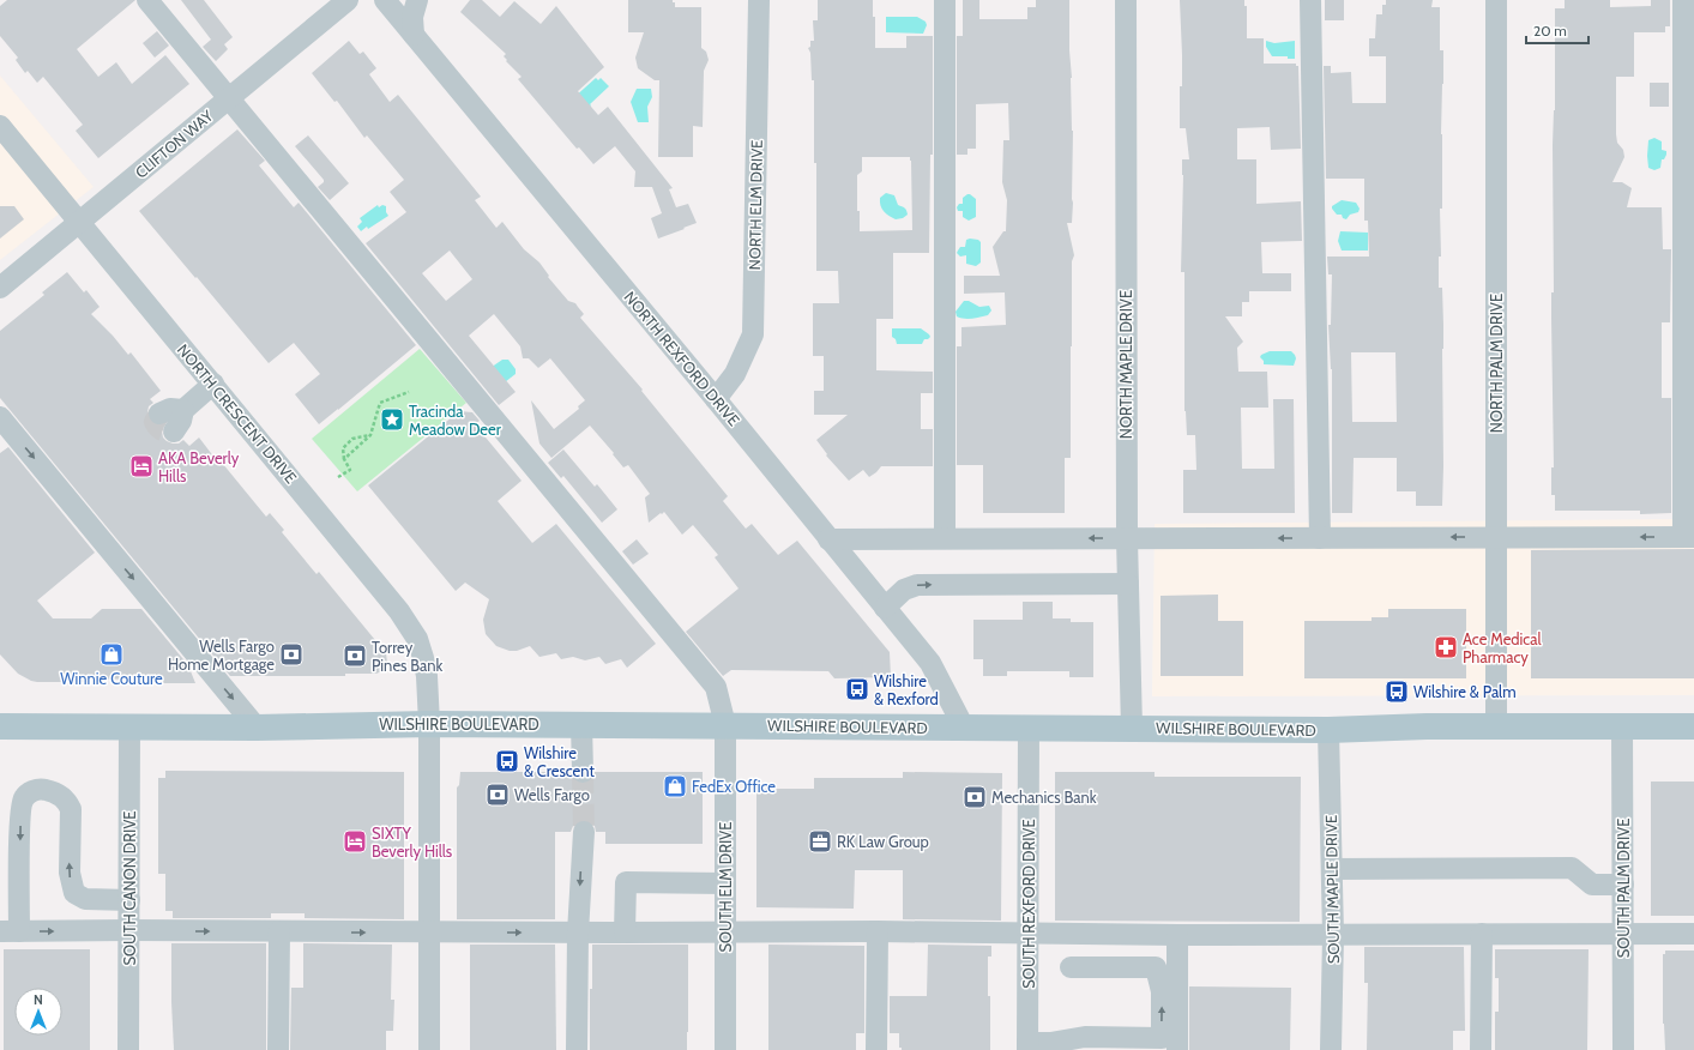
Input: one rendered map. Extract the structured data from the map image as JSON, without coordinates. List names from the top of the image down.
{
  "streets": {
    "main road": ["WILSHIRE BOULEVARD"],
    "street": [
      "CLIFTON WAY",
      "NORTH ELM DRIVE",
      "NORTH REXFORD DRIVE",
      "NORTH PALM DRIVE",
      "NORTH MAPLE DRIVE",
      "NORTH CRESCENT DRIVE",
      "SOUTH ELM DRIVE",
      "SOUTH CANON DRIVE",
      "SOUTH PALM DRIVE",
      "SOUTH MAPLE DRIVE",
      "SOUTH REXFORD DRIVE"
    ]
  },
  "crossings": [
    ["CLIFTON WAY", "NORTH CRESCENT DRIVE"],
    ["CLIFTON WAY", "SOUTH ELM DRIVE"],
    ["NORTH ELM DRIVE", "NORTH REXFORD DRIVE"],
    ["NORTH REXFORD DRIVE", "WILSHIRE BOULEVARD"],
    ["NORTH PALM DRIVE", "WILSHIRE BOULEVARD"],
    ["NORTH MAPLE DRIVE", "WILSHIRE BOULEVARD"],
    ["NORTH CRESCENT DRIVE", "WILSHIRE BOULEVARD"],
    ["WILSHIRE BOULEVARD", "SOUTH ELM DRIVE"],
    ["WILSHIRE BOULEVARD", "SOUTH CANON DRIVE"],
    ["WILSHIRE BOULEVARD", "SOUTH PALM DRIVE"],
    ["WILSHIRE BOULEVARD", "SOUTH MAPLE DRIVE"],
    ["WILSHIRE BOULEVARD", "SOUTH REXFORD DRIVE"]
  ],
  "places": {
    "place": ["Tracinda Meadow Deer"],
    "hotel": ["AKA Beverly Hills", "SIXTY Beverly Hills"],
    "pharmacy": ["Ace Medical Pharmacy"],
    "shop": ["Winnie Couture", "FedEx Office"],
    "bank": [
      "Wells Fargo Home Mortgage",
      "Torrey Pines Bank",
      "Wells Fargo",
      "Mechanics Bank"
    ],
    "bus stop": ["Wilshire & Rexford", "Wilshire & Palm", "Wilshire & Crescent"],
    "office": ["RK Law Group"]
  },
  "scale_bar": "20 m",
  "north": "top"
}
